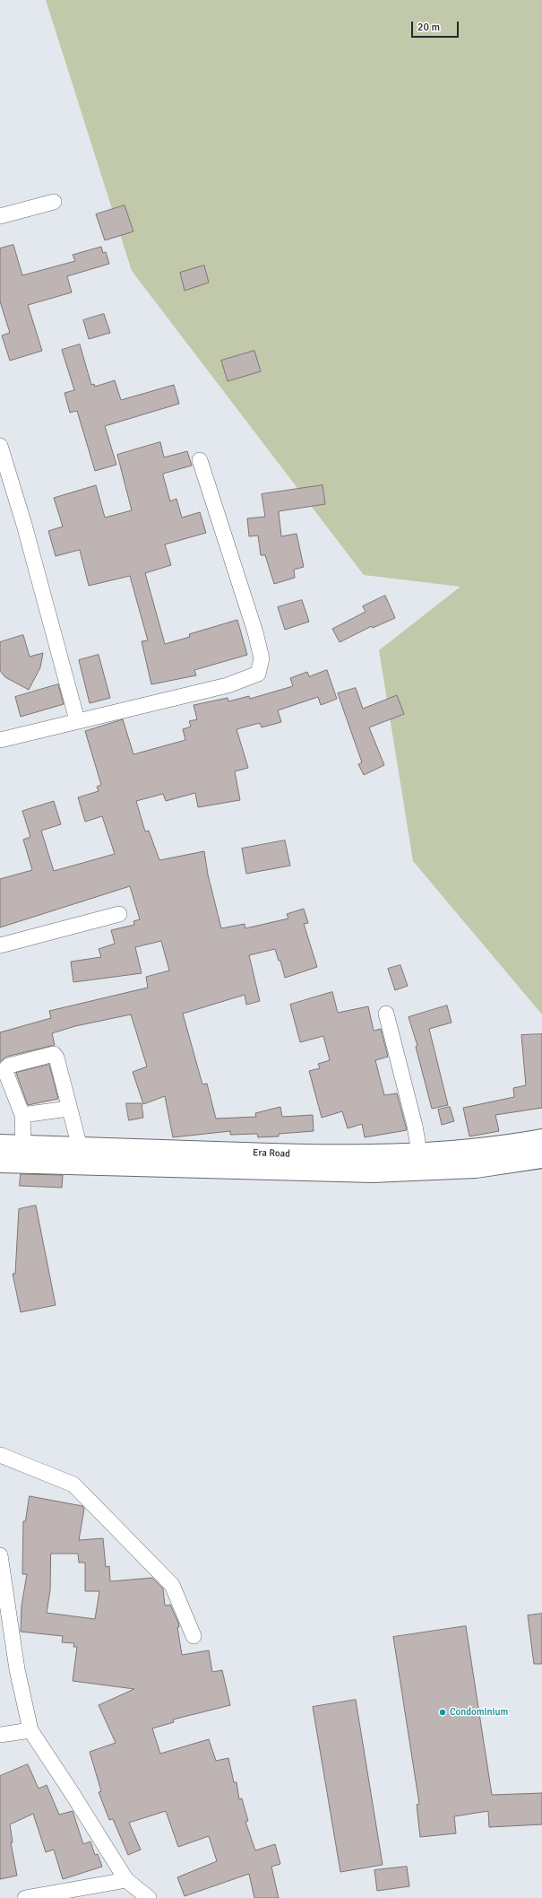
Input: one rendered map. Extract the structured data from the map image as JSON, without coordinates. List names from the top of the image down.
{
  "streets": {
    "main road": ["Era Road"]
  },
  "places": ["Condominium"],
  "scale_bar": "20 m"
}
